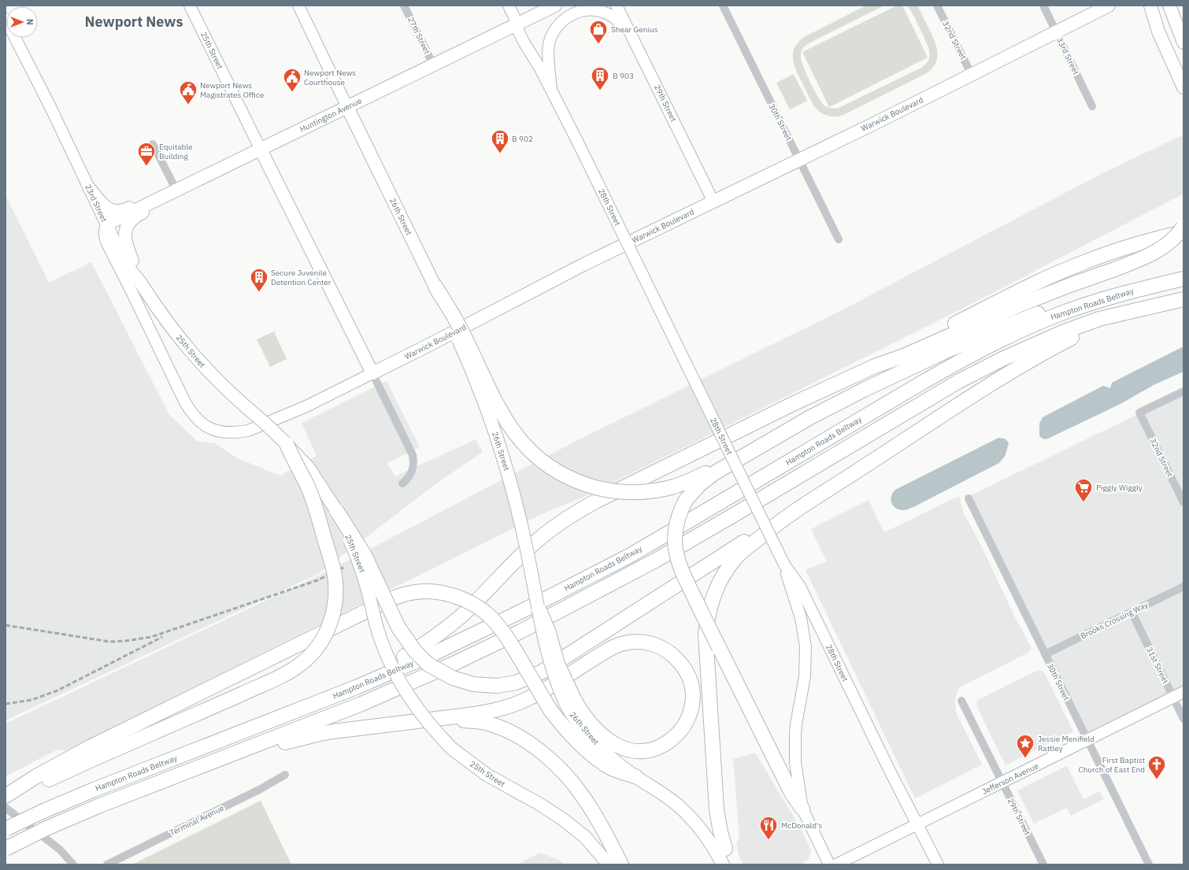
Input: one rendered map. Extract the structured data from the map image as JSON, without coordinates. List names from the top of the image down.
{
  "streets": {
    "highway": ["Hampton Roads Beltway"],
    "main road": [
      "25th Street",
      "29th Street",
      "Warwick Boulevard",
      "Huntington Avenue",
      "23rd Street",
      "28th Street",
      "26th Street",
      "Jefferson Avenue"
    ],
    "street": [
      "27th Street",
      "32nd Street",
      "33rd Street",
      "30th Street",
      "Brooks Crossing Way",
      "31st Street",
      "Terminal Avenue"
    ]
  },
  "crossings": [
    ["27th Street", "Huntington Avenue"],
    ["32nd Street", "Warwick Boulevard"],
    ["25th Street", "Warwick Boulevard"],
    ["25th Street", "Huntington Avenue"],
    ["25th Street", "23rd Street"],
    ["33rd Street", "Warwick Boulevard"],
    ["29th Street", "Warwick Boulevard"],
    ["29th Street", "Jefferson Avenue"],
    ["Warwick Boulevard", "30th Street"],
    ["Warwick Boulevard", "23rd Street"],
    ["Huntington Avenue", "23rd Street"],
    ["Huntington Avenue", "28th Street"],
    ["Huntington Avenue", "26th Street"],
    ["30th Street", "Brooks Crossing Way"],
    ["30th Street", "Jefferson Avenue"],
    ["28th Street", "Jefferson Avenue"],
    ["Brooks Crossing Way", "31st Street"],
    ["31st Street", "Jefferson Avenue"]
  ],
  "districts": ["Newport News"],
  "places": {
    "shop": ["Shear Genius"],
    "building": ["B 903", "B 902", "Secure Juvenile Detention Center"],
    "public building": ["Newport News Courthouse", "Newport News Magistrates Office"],
    "office": ["Equitable Building"],
    "supermarket": ["Piggly Wiggly"],
    "place": ["Jessie Menifield Rattley"],
    "church": ["First Baptist Church of East End"],
    "restaurant": ["McDonald's"]
  },
  "north": "right"
}
